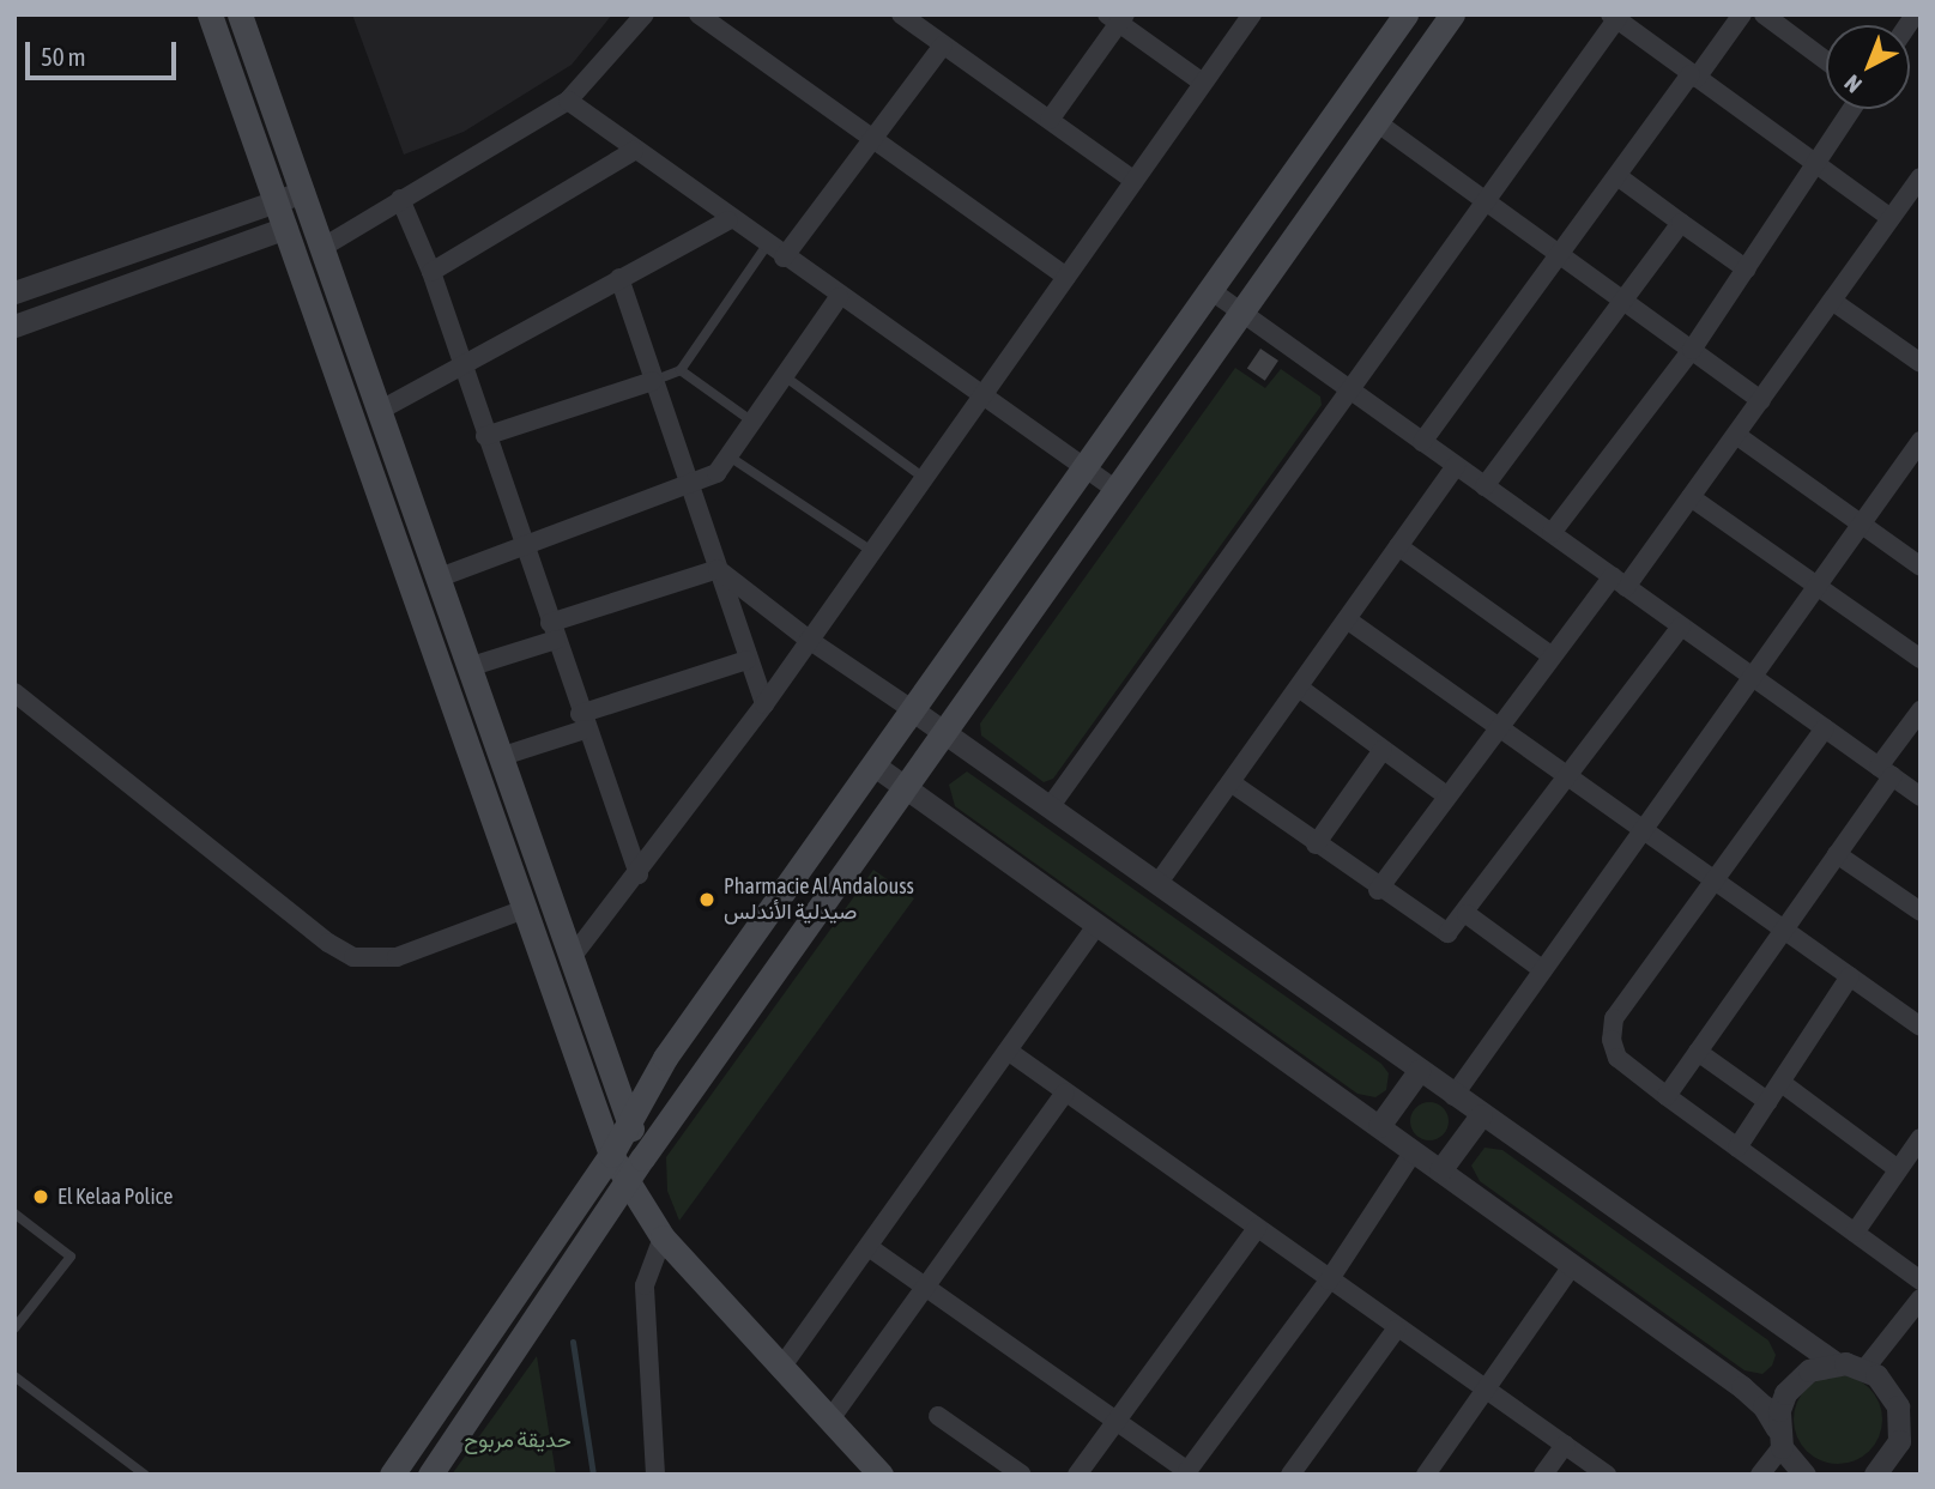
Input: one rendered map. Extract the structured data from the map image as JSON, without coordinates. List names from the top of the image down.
{
  "parks": ["حديقة مربوح"],
  "places": ["Pharmacie Al Andalouss صيدلية الأندلس", "El Kelaa Police"],
  "scale_bar": "50 m",
  "north": "bottom left"
}
